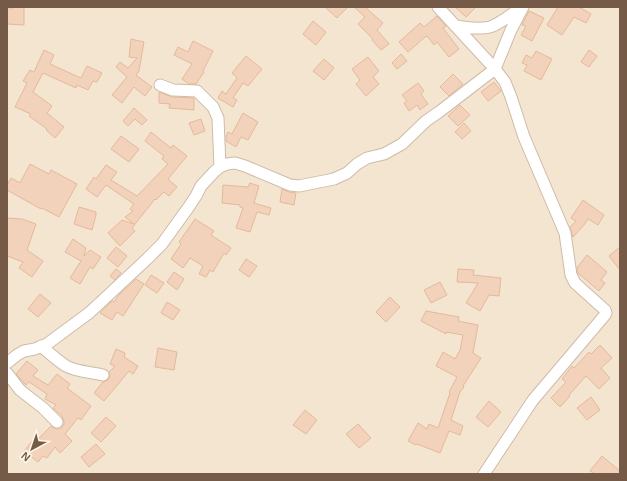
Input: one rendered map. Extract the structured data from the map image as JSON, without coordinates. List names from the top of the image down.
{
  "north": "bottom left"
}
